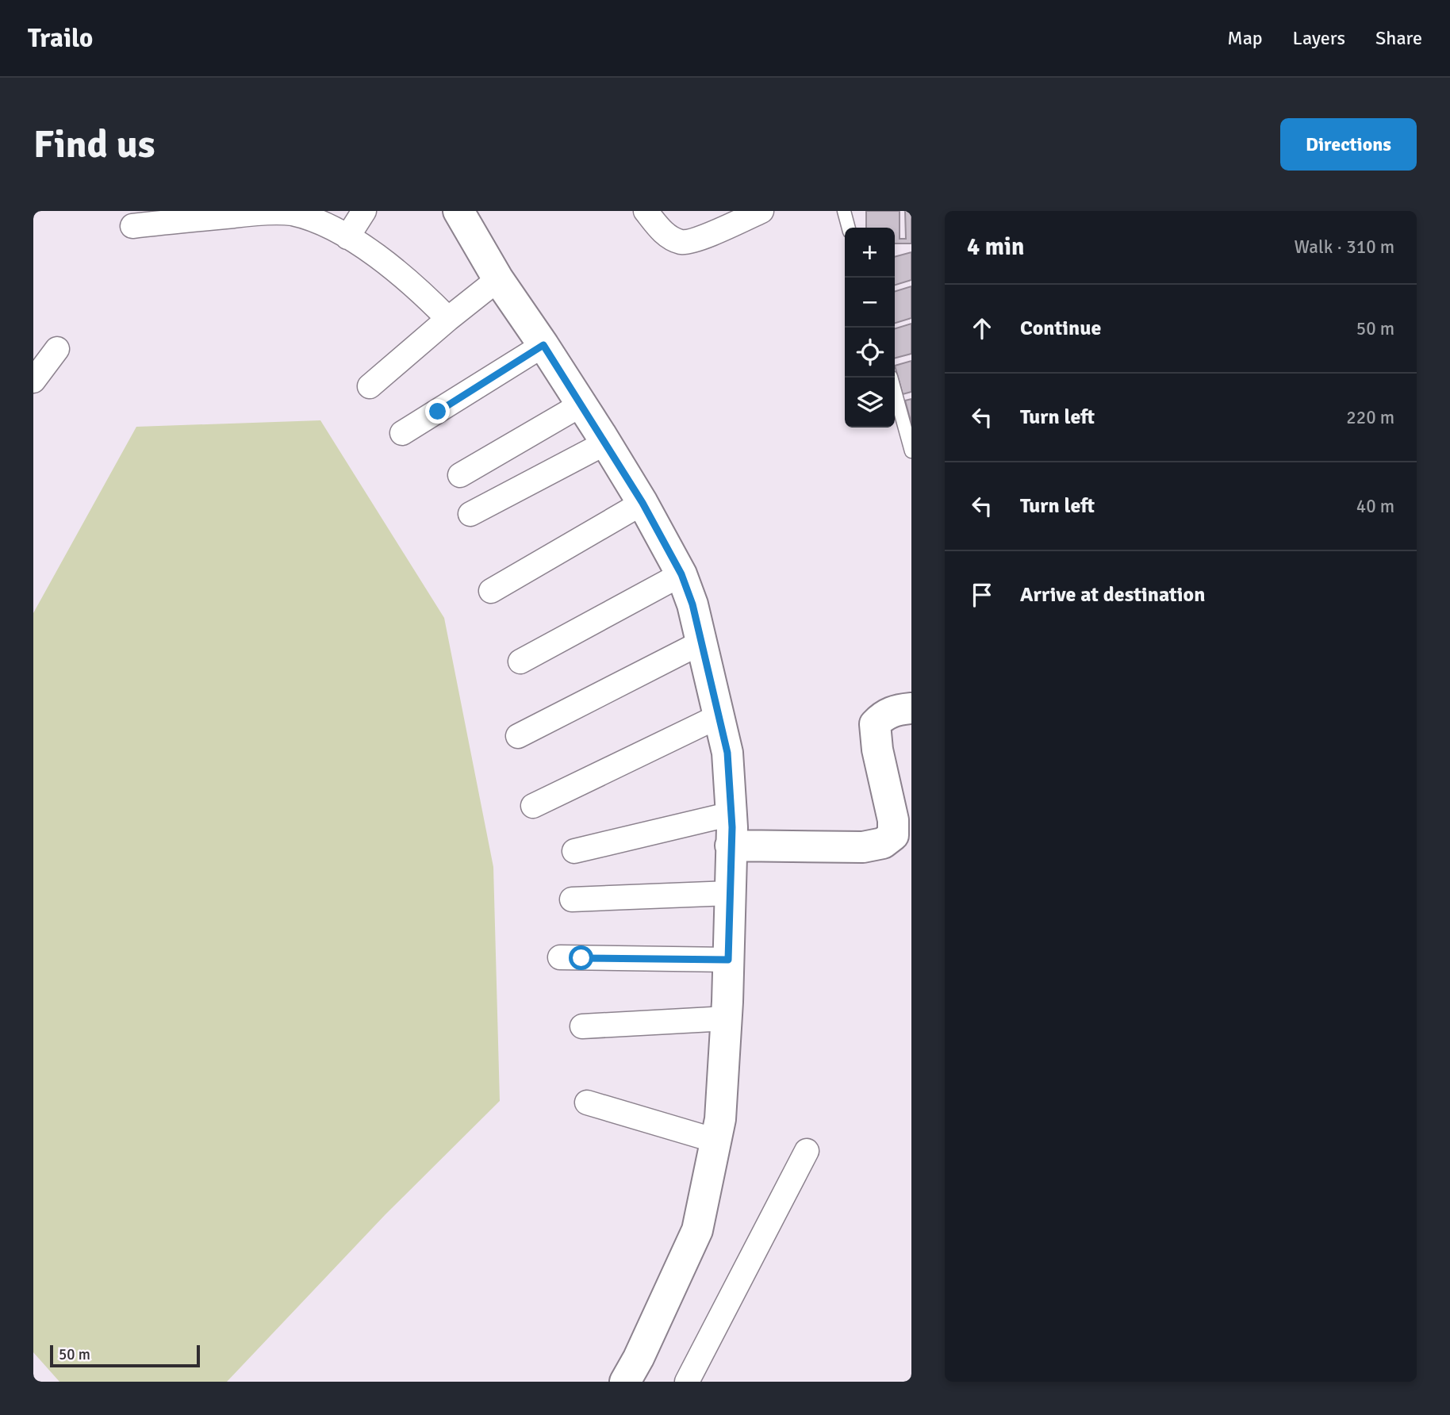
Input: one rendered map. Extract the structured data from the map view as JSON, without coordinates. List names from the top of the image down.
{
  "scale_bar": "50 m",
  "page": {
    "header": "Trailo",
    "nav": ["Map", "Layers", "Share"],
    "buttons": "Directions",
    "title": "Find us",
    "heading": ["4 min", "Walk · 310 m"],
    "map_buttons": ["+", "−"],
    "list": [
      ["Continue", "50 m"],
      ["Turn left", "220 m"],
      ["Turn left", "40 m"],
      "Arrive at destination"
    ],
    "scale": "50 m"
  }
}
